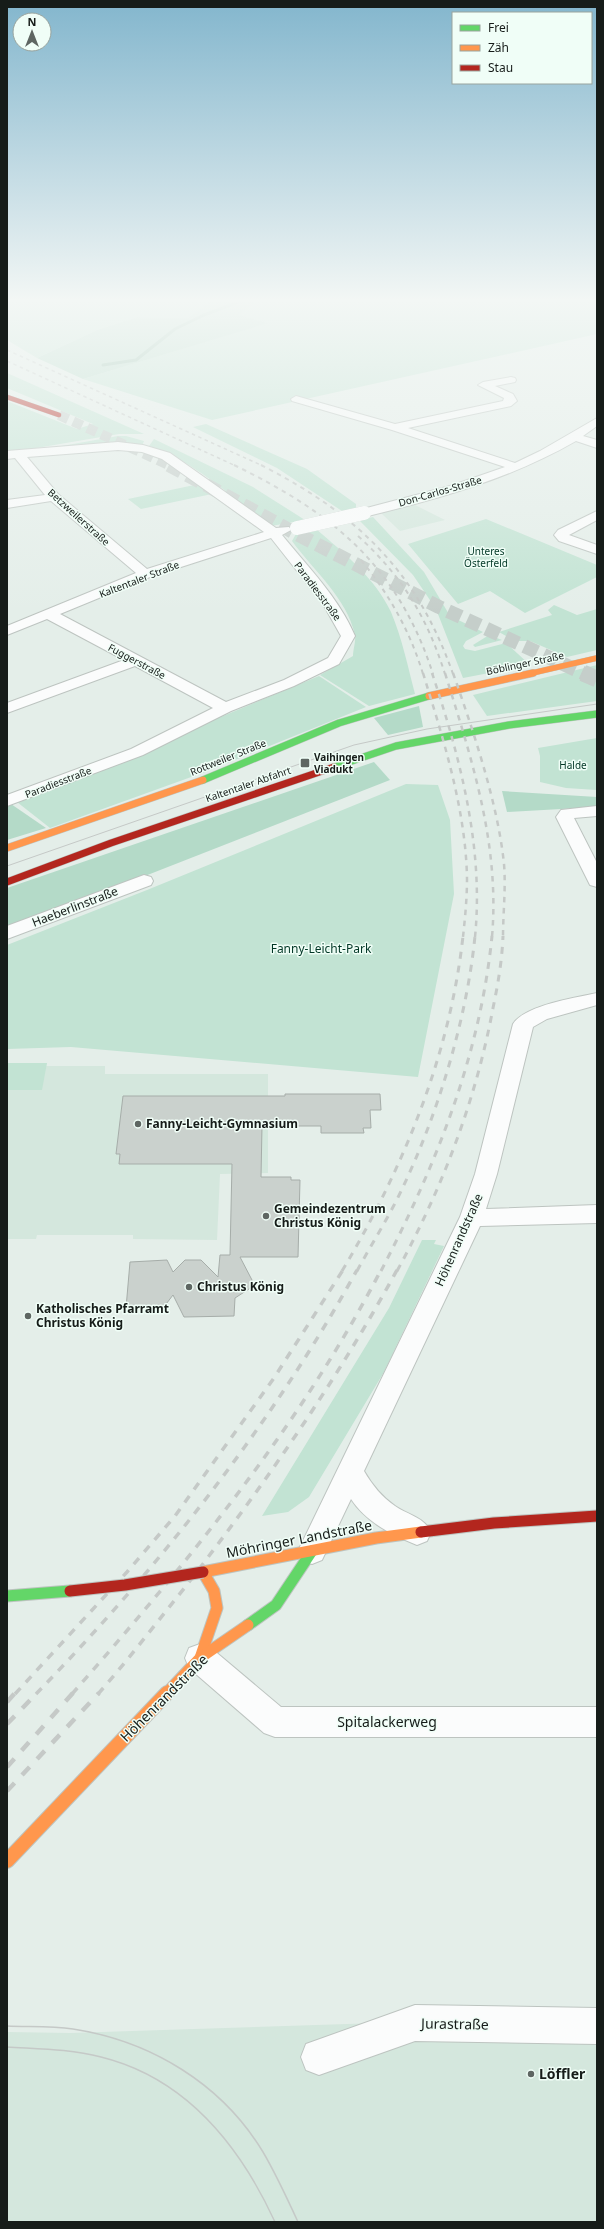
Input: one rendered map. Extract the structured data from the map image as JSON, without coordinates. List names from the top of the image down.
{
  "streets": {
    "main road": [
      "Böblinger Straße",
      "Rottweiler Straße",
      "Kaltentaler Abfahrt",
      "Höhenrandstraße",
      "Möhringer Landstraße"
    ],
    "street": [
      "Don-Carlos-Straße",
      "Betzweilerstraße",
      "Kaltentaler Straße",
      "Paradiesstraße",
      "Fuggerstraße",
      "Haeberlinstraße",
      "Spitalackerweg",
      "Jurastraße"
    ]
  },
  "crossings": [
    ["Don-Carlos-Straße", "Kaltentaler Straße"],
    ["Don-Carlos-Straße", "Paradiesstraße"],
    ["Betzweilerstraße", "Kaltentaler Straße"],
    ["Betzweilerstraße", "Paradiesstraße"],
    ["Kaltentaler Straße", "Paradiesstraße"],
    ["Kaltentaler Straße", "Fuggerstraße"],
    ["Paradiesstraße", "Fuggerstraße"],
    ["Böblinger Straße", "Rottweiler Straße"],
    ["Höhenrandstraße", "Möhringer Landstraße"],
    ["Höhenrandstraße", "Spitalackerweg"]
  ],
  "parks": ["Unteres Österfeld", "Halde", "Fanny-Leicht-Park"],
  "places": {
    "transit": ["Vaihingen Viadukt"],
    "other": [
      "Fanny-Leicht-Gymnasium",
      "Gemeindezentrum Christus König",
      "Christus König",
      "Katholisches Pfarramt Christus König",
      "Löffler"
    ]
  },
  "legend": ["Frei", "Zäh", "Stau"],
  "north": "top"
}
